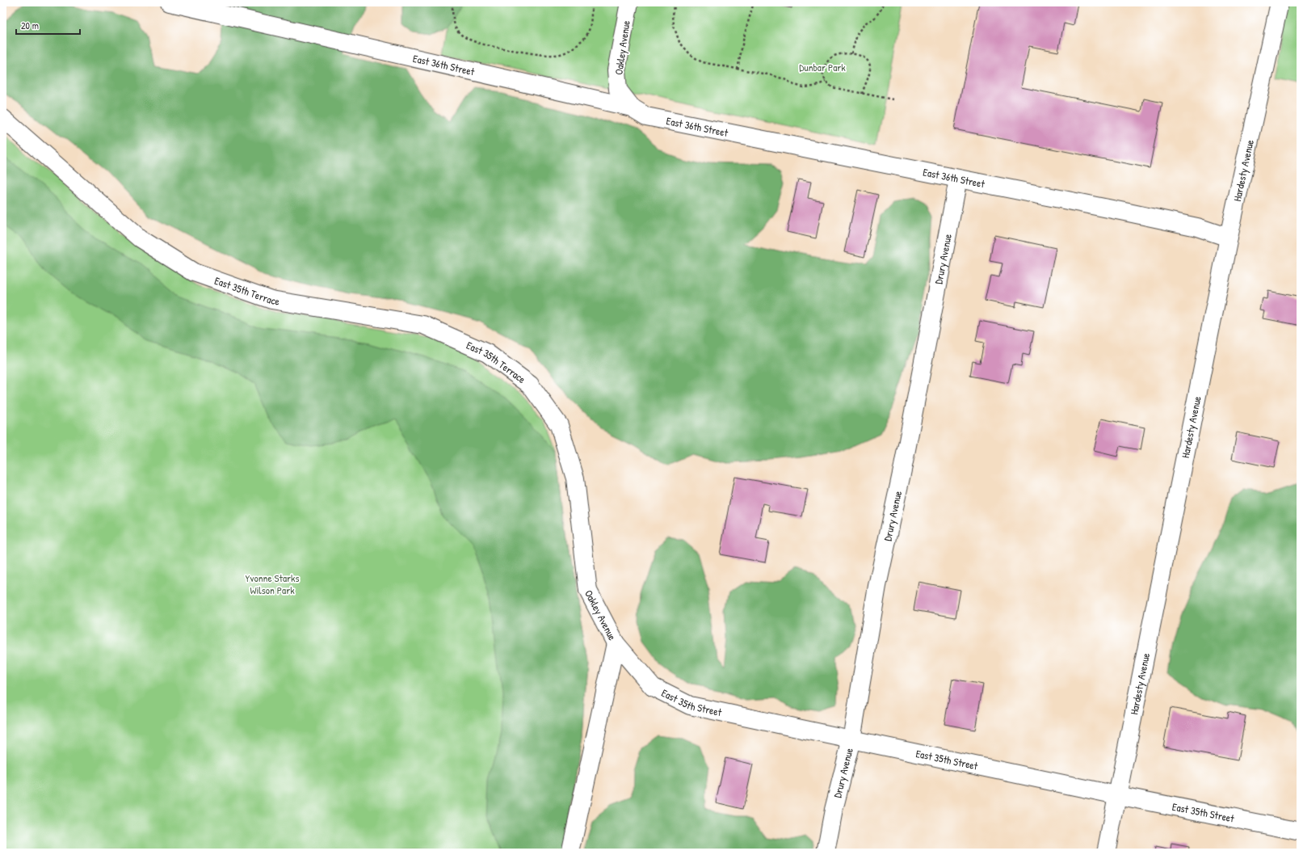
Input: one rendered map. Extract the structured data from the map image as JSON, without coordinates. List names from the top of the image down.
{
  "streets": {
    "street": [
      "Oakley Avenue",
      "East 36th Street",
      "Hardesty Avenue",
      "Drury Avenue",
      "East 35th Terrace",
      "East 35th Street"
    ]
  },
  "crossings": [
    ["Oakley Avenue", "East 36th Street"],
    ["Oakley Avenue", "East 35th Terrace"],
    ["Oakley Avenue", "East 35th Street"],
    ["East 36th Street", "Hardesty Avenue"],
    ["East 36th Street", "Drury Avenue"],
    ["Hardesty Avenue", "East 35th Street"],
    ["Drury Avenue", "East 35th Street"]
  ],
  "parks": ["Dunbar Park", "Yvonne Starks Wilson Park"],
  "scale_bar": "20 m"
}
